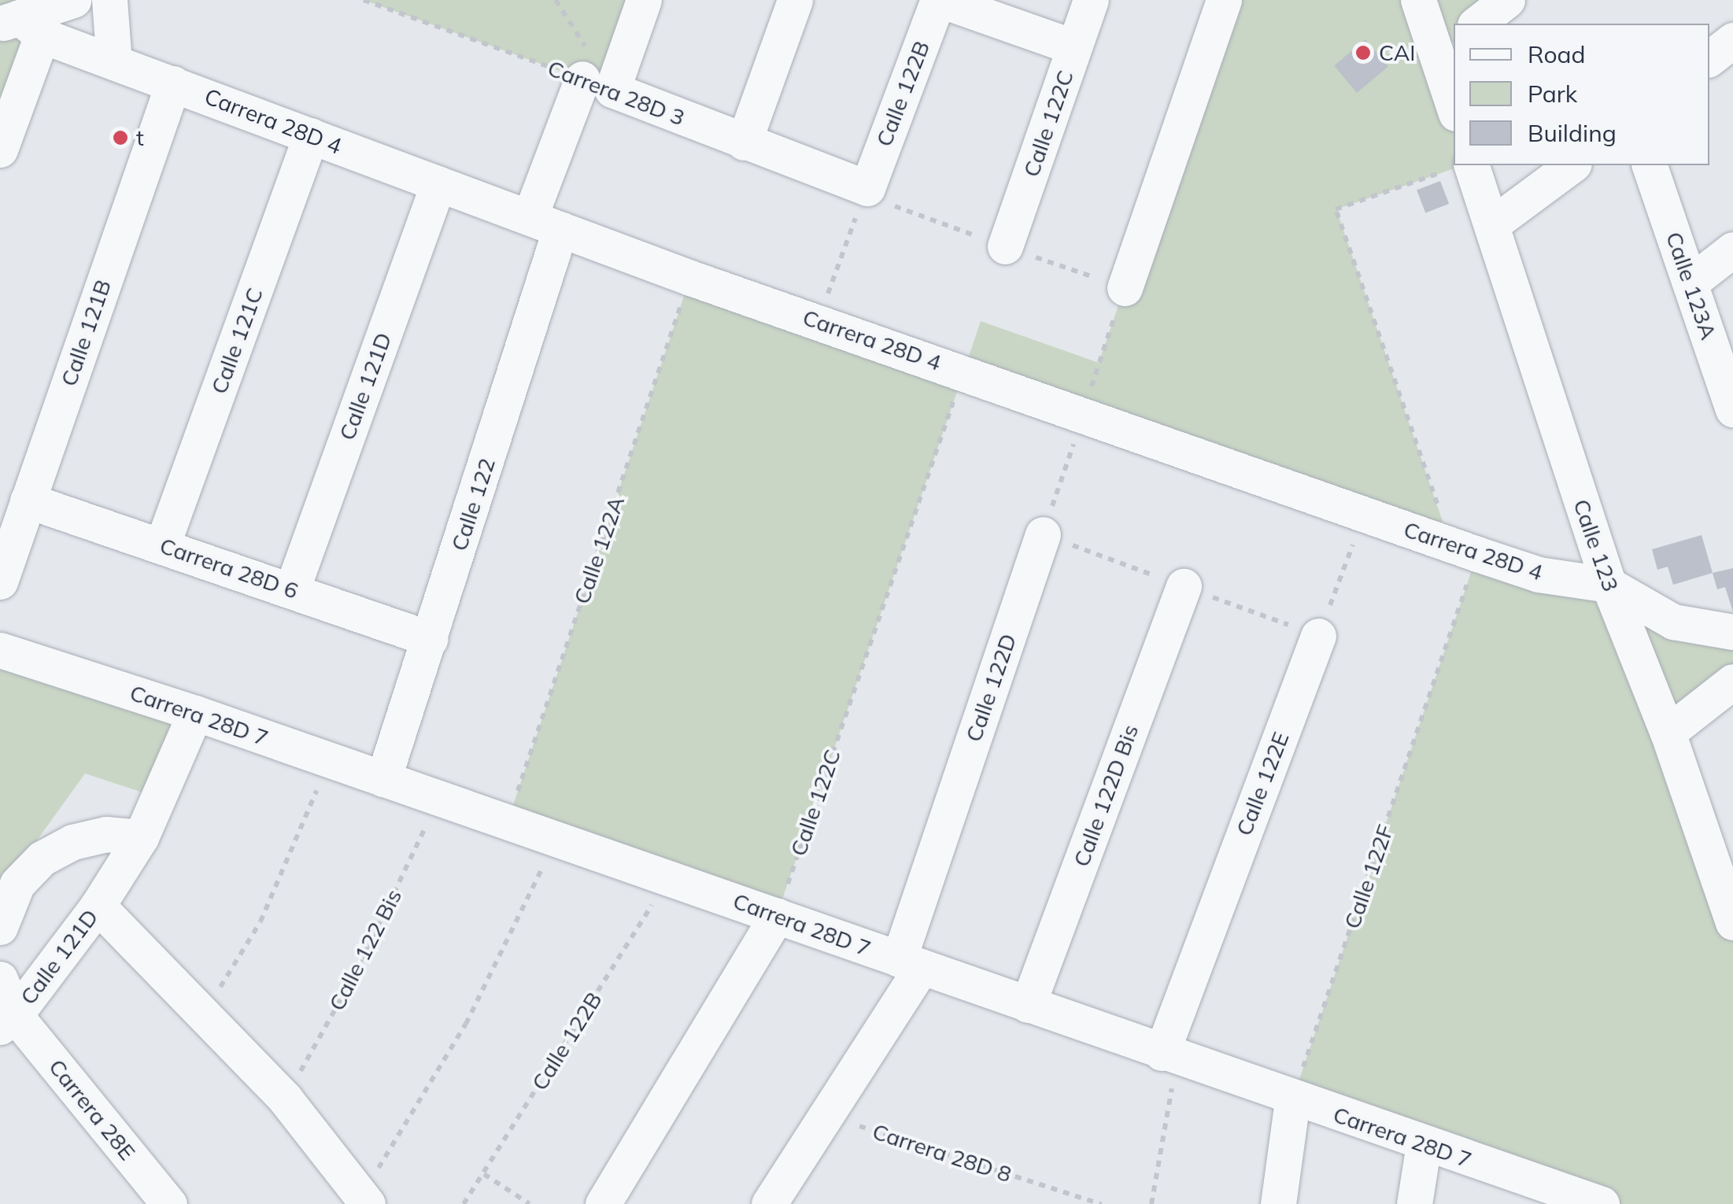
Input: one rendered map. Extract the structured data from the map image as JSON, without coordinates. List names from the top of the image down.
{
  "streets": {
    "street": [
      "Carrera 28D 3",
      "Calle 122B",
      "Carrera 28D 4",
      "Calle 122C",
      "Calle 123A",
      "Calle 121B",
      "Calle 121C",
      "Calle 121D",
      "Calle 122",
      "Calle 123",
      "Carrera 28D 6",
      "Calle 122D",
      "Carrera 28D 7",
      "Calle 122E",
      "Calle 122D Bis",
      "Carrera 28E"
    ],
    "path": [
      "Calle 122A",
      "Calle 122F",
      "Calle 122 Bis",
      "Carrera 28D 8"
    ]
  },
  "crossings": [
    ["Carrera 28D 3", "Calle 122B"],
    ["Carrera 28D 3", "Calle 122"],
    ["Calle 122B", "Carrera 28D 7"],
    ["Carrera 28D 4", "Calle 122C"],
    ["Carrera 28D 4", "Calle 121B"],
    ["Carrera 28D 4", "Calle 121C"],
    ["Carrera 28D 4", "Calle 121D"],
    ["Carrera 28D 4", "Calle 122"],
    ["Carrera 28D 4", "Calle 123"],
    ["Carrera 28D 4", "Calle 122A"],
    ["Carrera 28D 4", "Calle 122F"],
    ["Calle 122C", "Carrera 28D 7"],
    ["Calle 121B", "Carrera 28D 6"],
    ["Calle 121C", "Carrera 28D 6"],
    ["Calle 121D", "Carrera 28D 6"],
    ["Calle 121D", "Carrera 28D 7"],
    ["Calle 121D", "Carrera 28E"],
    ["Calle 122", "Carrera 28D 6"],
    ["Calle 122", "Carrera 28D 7"],
    ["Calle 122A", "Carrera 28D 7"],
    ["Calle 122D", "Carrera 28D 7"],
    ["Calle 122D", "Carrera 28D 8"],
    ["Carrera 28D 7", "Calle 122E"],
    ["Carrera 28D 7", "Calle 122D Bis"],
    ["Carrera 28D 7", "Calle 122F"],
    ["Carrera 28D 7", "Calle 122 Bis"]
  ],
  "places": ["CAI", "t"],
  "legend": ["Road", "Park", "Building"]
}
